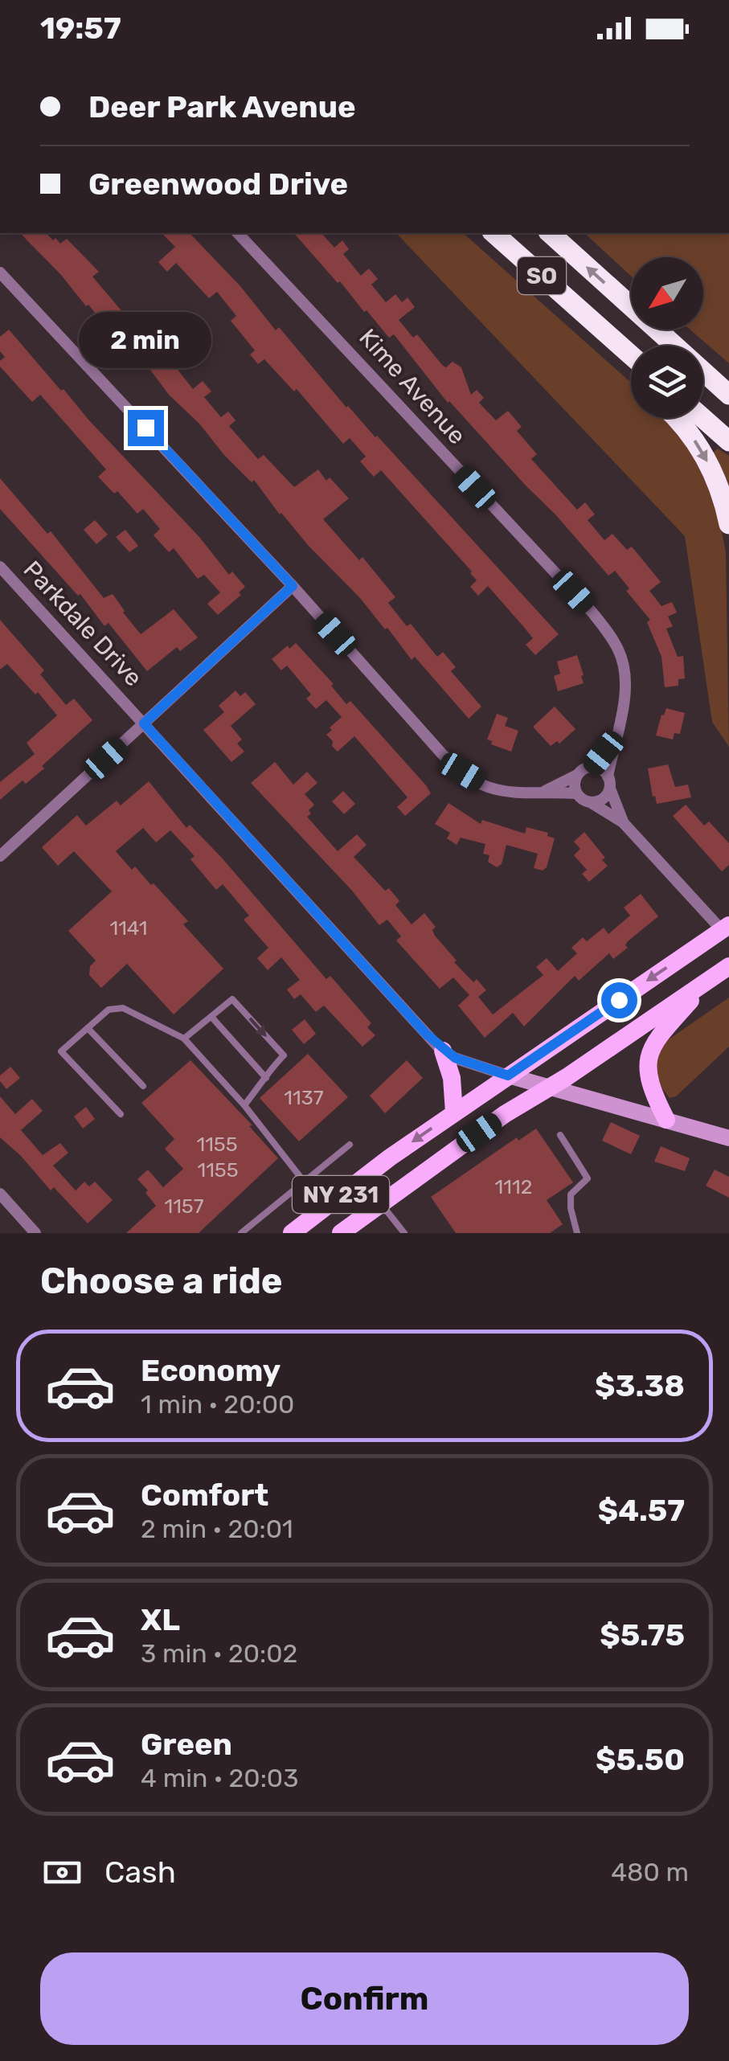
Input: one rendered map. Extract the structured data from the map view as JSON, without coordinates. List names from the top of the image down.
{
  "streets": {
    "highway": ["SO"],
    "main road": ["NY 231"],
    "street": ["Kime Avenue", "Parkdale Drive"]
  },
  "crossings": [
    ["Parkdale Drive", "NY 231"]
  ],
  "house_numbers": [
    "1141",
    "1137",
    "1155",
    "1155",
    "1112",
    "1157"
  ],
  "north": "bottom left",
  "page": {
    "status": "19:57",
    "banner": ["Deer Park Avenue", "Greenwood Drive"],
    "bubble": "2 min",
    "heading": "Choose a ride",
    "list": [
      {
        "name": "Economy",
        "note": "1 min · 20:00",
        "value": "$3.38"
      },
      {
        "name": "Comfort",
        "note": "2 min · 20:01",
        "value": "$4.57"
      },
      {
        "name": "XL",
        "note": "3 min · 20:02",
        "value": "$5.75"
      },
      {
        "name": "Green",
        "note": "4 min · 20:03",
        "value": "$5.50"
      }
    ],
    "pay": ["Cash", "480 m"],
    "buttons": "Confirm"
  }
}
